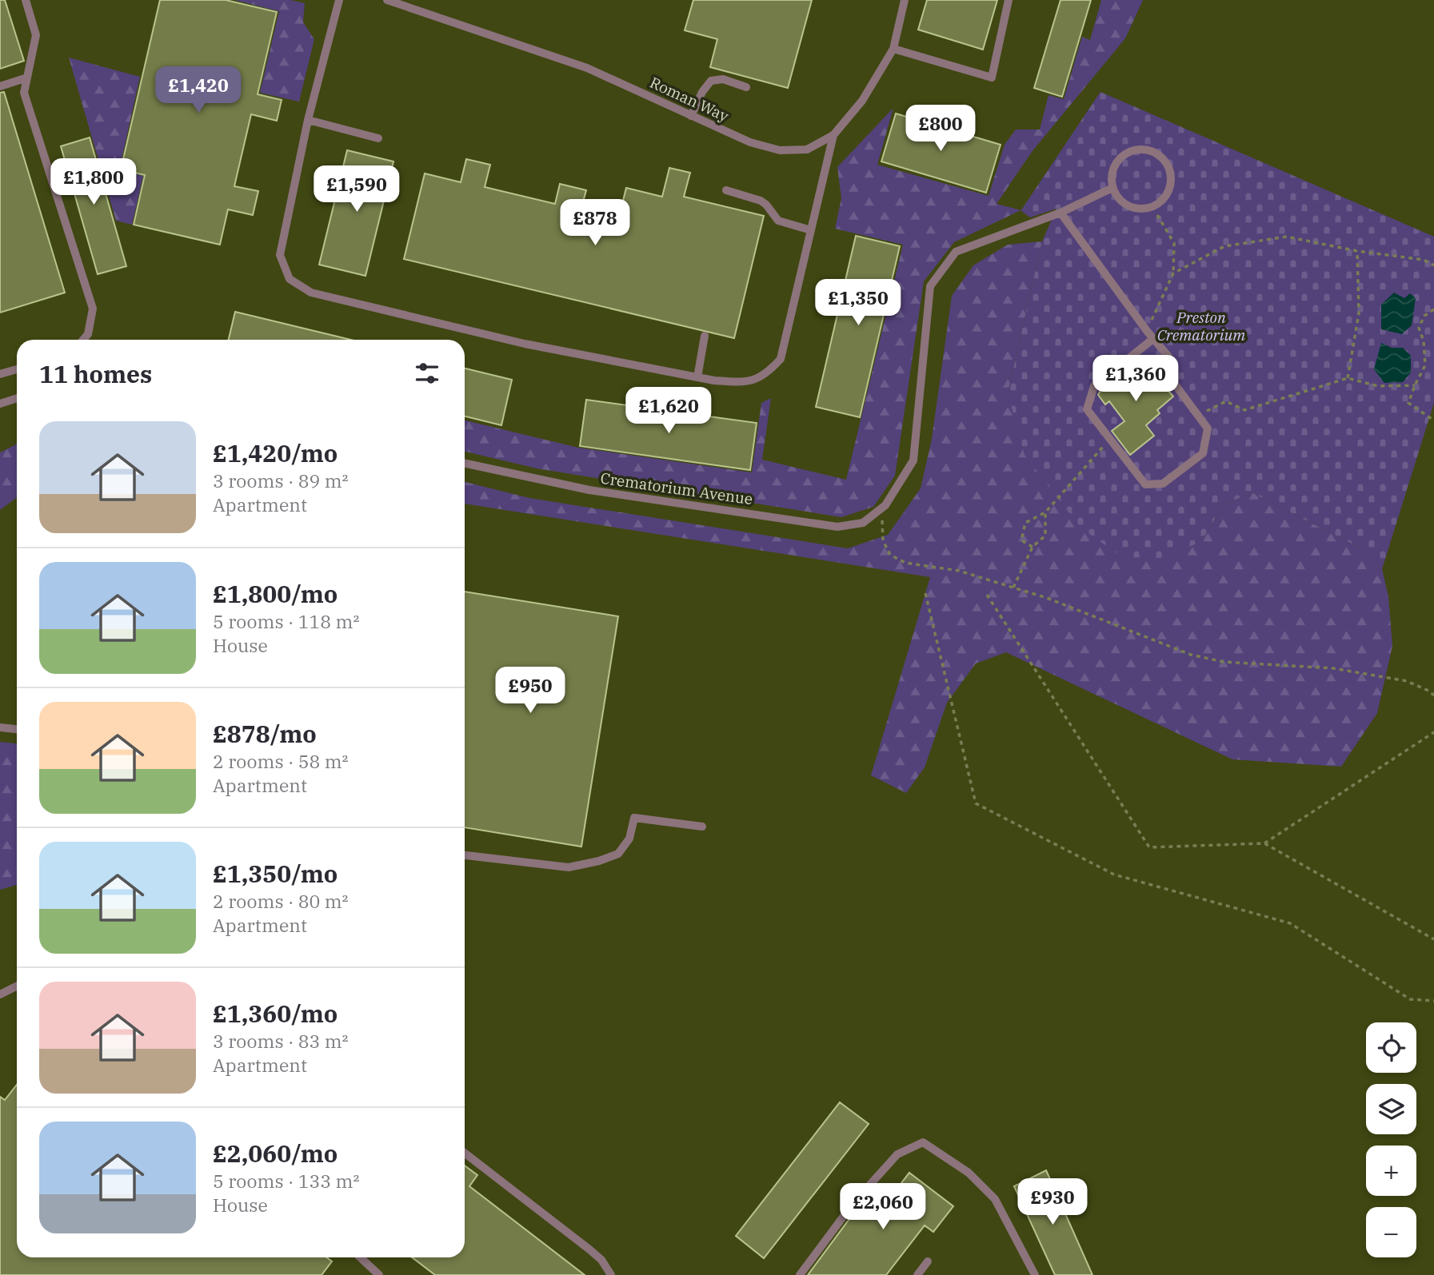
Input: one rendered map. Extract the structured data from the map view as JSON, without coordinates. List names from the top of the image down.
{
  "streets": {
    "lane": ["Roman Way", "Crematorium Avenue"]
  },
  "parks": ["Preston Crematorium"],
  "page": {
    "price": [
      "£1,420",
      "£800",
      "£1,800",
      "£1,590",
      "£878",
      "£1,350",
      "£1,360",
      "£1,620",
      "£950",
      "£930",
      "£2,060"
    ],
    "heading": "11 homes",
    "list": [
      {
        "name": "£1,420/mo",
        "note": "3 rooms · 89 m² · Apartment"
      },
      {
        "name": "£1,800/mo",
        "note": "5 rooms · 118 m² · House"
      },
      {
        "name": "£878/mo",
        "note": "2 rooms · 58 m² · Apartment"
      },
      {
        "name": "£1,350/mo",
        "note": "2 rooms · 80 m² · Apartment"
      },
      {
        "name": "£1,360/mo",
        "note": "3 rooms · 83 m² · Apartment"
      },
      {
        "name": "£2,060/mo",
        "note": "5 rooms · 133 m² · House"
      }
    ],
    "map_buttons": ["+", "−"]
  }
}
